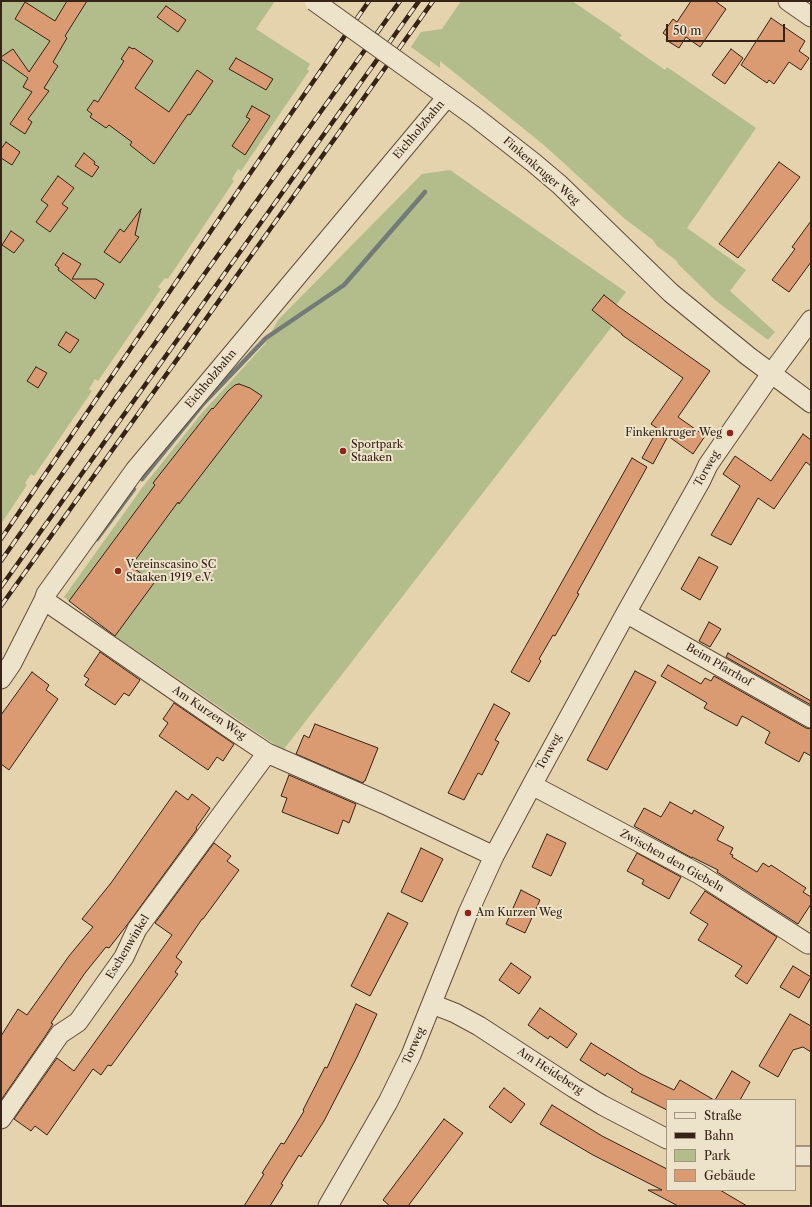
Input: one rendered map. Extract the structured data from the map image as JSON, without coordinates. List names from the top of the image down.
{
  "streets": {
    "street": [
      "Eichholzbahn",
      "Finkenkruger Weg",
      "Torweg",
      "Beim Pfarrhof",
      "Am Kurzen Weg",
      "Zwischen den Giebeln",
      "Eschenwinkel",
      "Am Heideberg"
    ]
  },
  "crossings": [
    ["Eichholzbahn", "Finkenkruger Weg"],
    ["Eichholzbahn", "Am Kurzen Weg"],
    ["Finkenkruger Weg", "Torweg"],
    ["Torweg", "Beim Pfarrhof"],
    ["Torweg", "Am Kurzen Weg"],
    ["Torweg", "Zwischen den Giebeln"],
    ["Torweg", "Am Heideberg"],
    ["Am Kurzen Weg", "Eschenwinkel"]
  ],
  "places": [
    "Finkenkruger Weg",
    "Sportpark Staaken",
    "Vereinscasino SC Staaken 1919 e.V.",
    "Am Kurzen Weg"
  ],
  "legend": [
    "Straße",
    "Bahn",
    "Park",
    "Gebäude"
  ],
  "scale_bar": "50 m"
}
